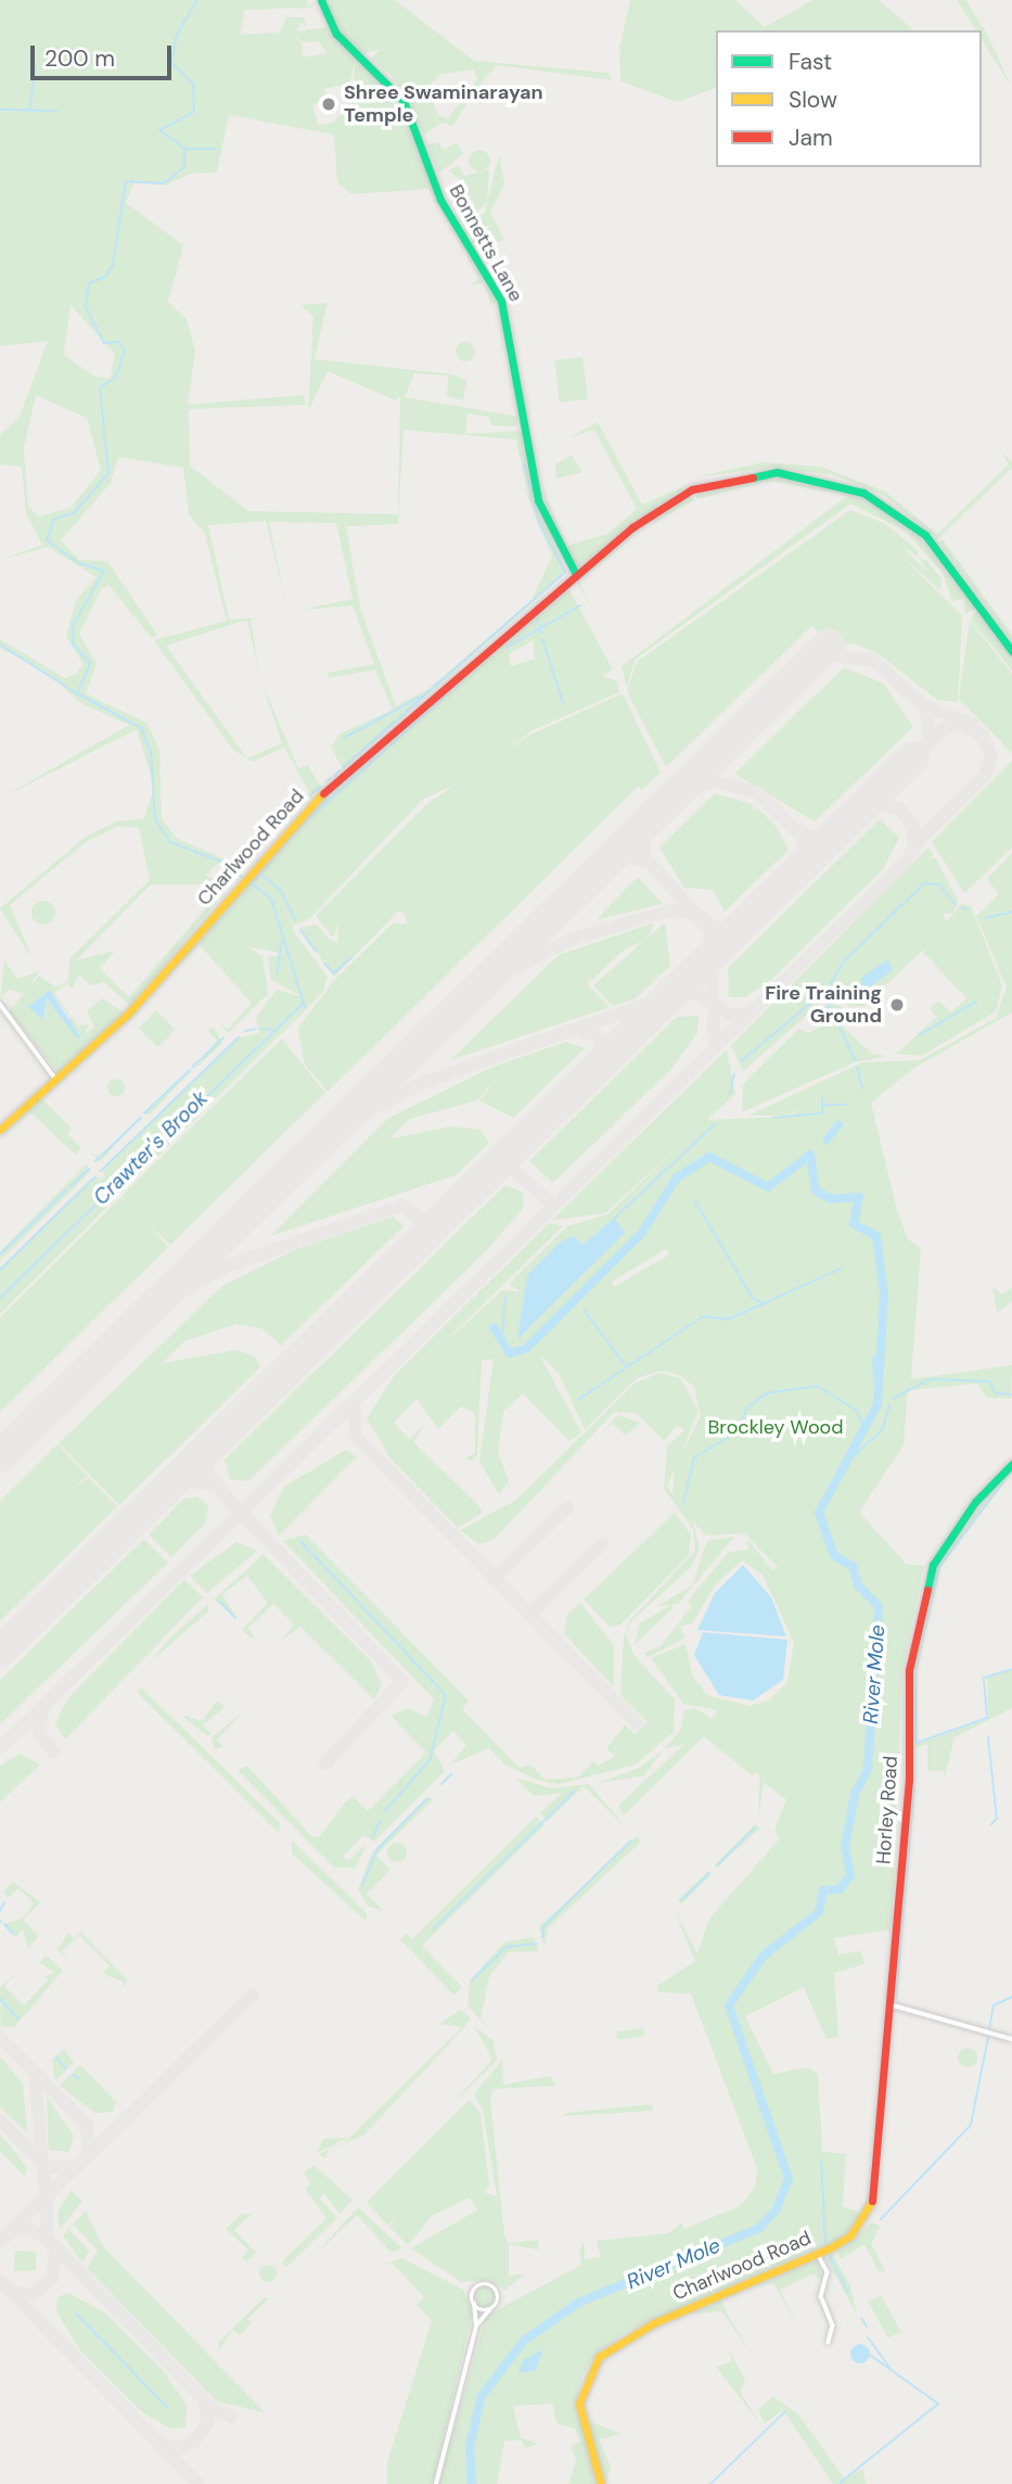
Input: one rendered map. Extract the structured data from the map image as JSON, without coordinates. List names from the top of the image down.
{
  "streets": {
    "street": ["Bonnetts Lane", "Charlwood Road", "Horley Road"]
  },
  "crossings": [
    ["Bonnetts Lane", "Charlwood Road"],
    ["Charlwood Road", "Horley Road"]
  ],
  "water": ["Crawter's Brook", "River Mole"],
  "parks": ["Brockley Wood"],
  "places": ["Shree Swaminarayan Temple", "Fire Training Ground"],
  "legend": ["Fast", "Slow", "Jam"],
  "scale_bar": "200 m"
}
